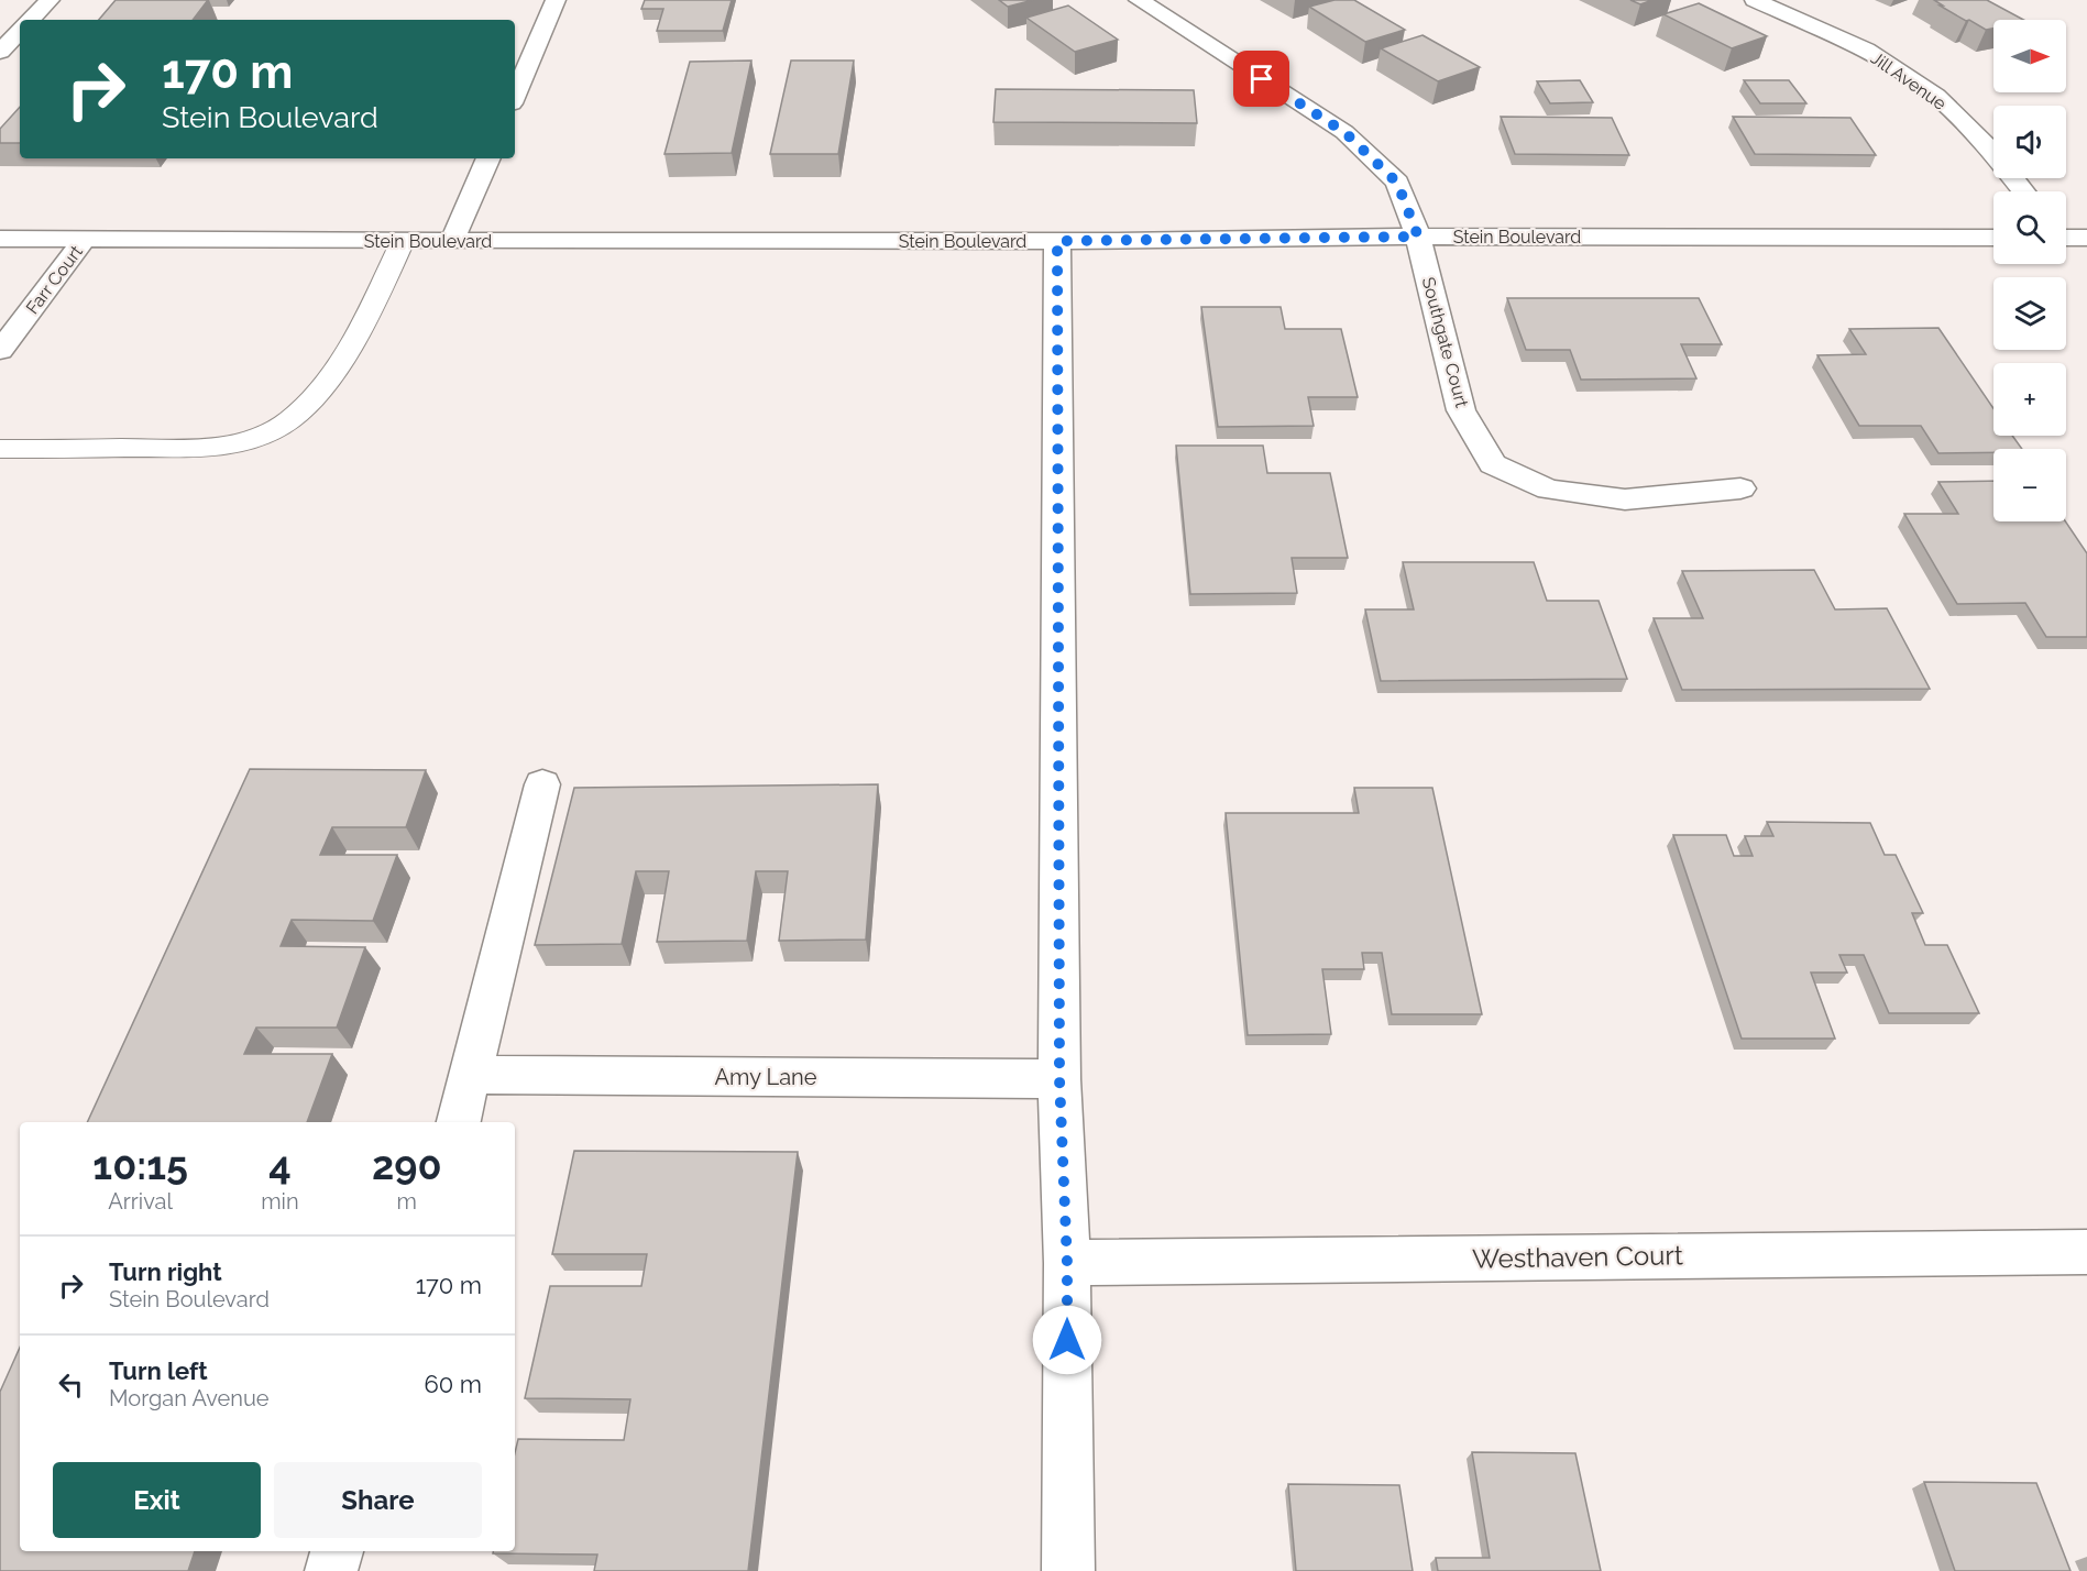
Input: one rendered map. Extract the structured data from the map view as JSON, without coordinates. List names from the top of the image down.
{
  "streets": {
    "street": [
      "Jill Avenue",
      "Stein Boulevard",
      "Farr Court",
      "Southgate Court",
      "Amy Lane",
      "Westhaven Court"
    ]
  },
  "crossings": [
    ["Stein Boulevard", "Farr Court"],
    ["Stein Boulevard", "Southgate Court"]
  ],
  "north": "right",
  "page": {
    "map_buttons": ["+", "−"],
    "turn": ["170 m", "Stein Boulevard"],
    "eta": [
      "10:15",
      "Arrival",
      "4",
      "min",
      "290",
      "m"
    ],
    "list": [
      {
        "name": "Turn right",
        "note": "Stein Boulevard",
        "value": "170 m"
      },
      {
        "name": "Turn left",
        "note": "Morgan Avenue",
        "value": "60 m"
      }
    ],
    "buttons": ["Exit", "Share"]
  }
}
